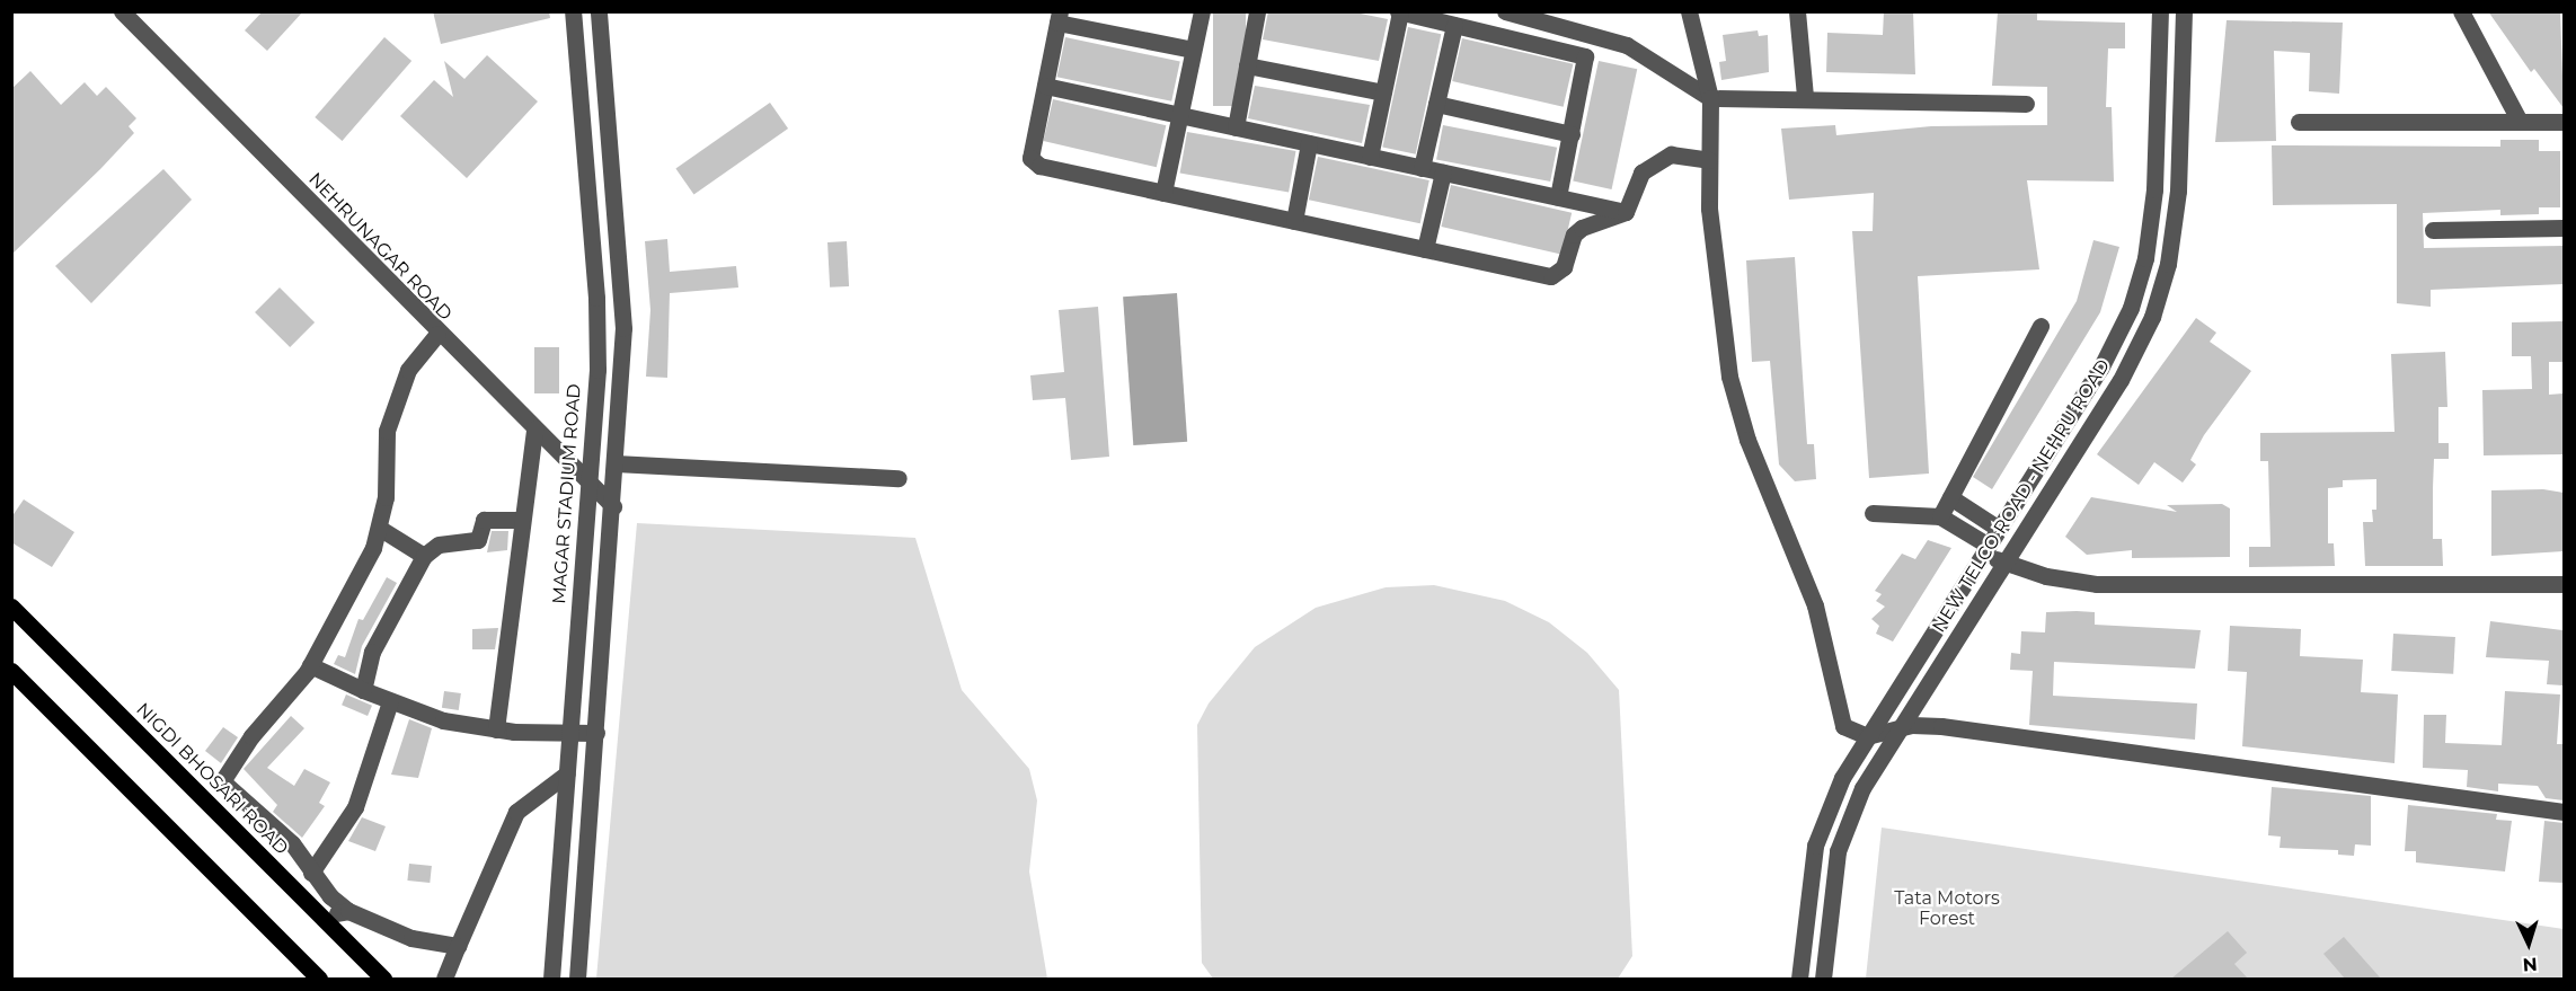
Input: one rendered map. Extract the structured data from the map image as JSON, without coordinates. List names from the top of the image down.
{
  "streets": {
    "main road": ["NIGDI BHOSARI ROAD"],
    "street": ["NEHRUNAGAR ROAD", "MAGAR STADIUM ROAD", "NEW TELCO ROAD - NEHRU ROAD"]
  },
  "crossings": [
    ["NEHRUNAGAR ROAD", "MAGAR STADIUM ROAD"]
  ],
  "parks": ["Tata Motors Forest"],
  "north": "bottom"
}
